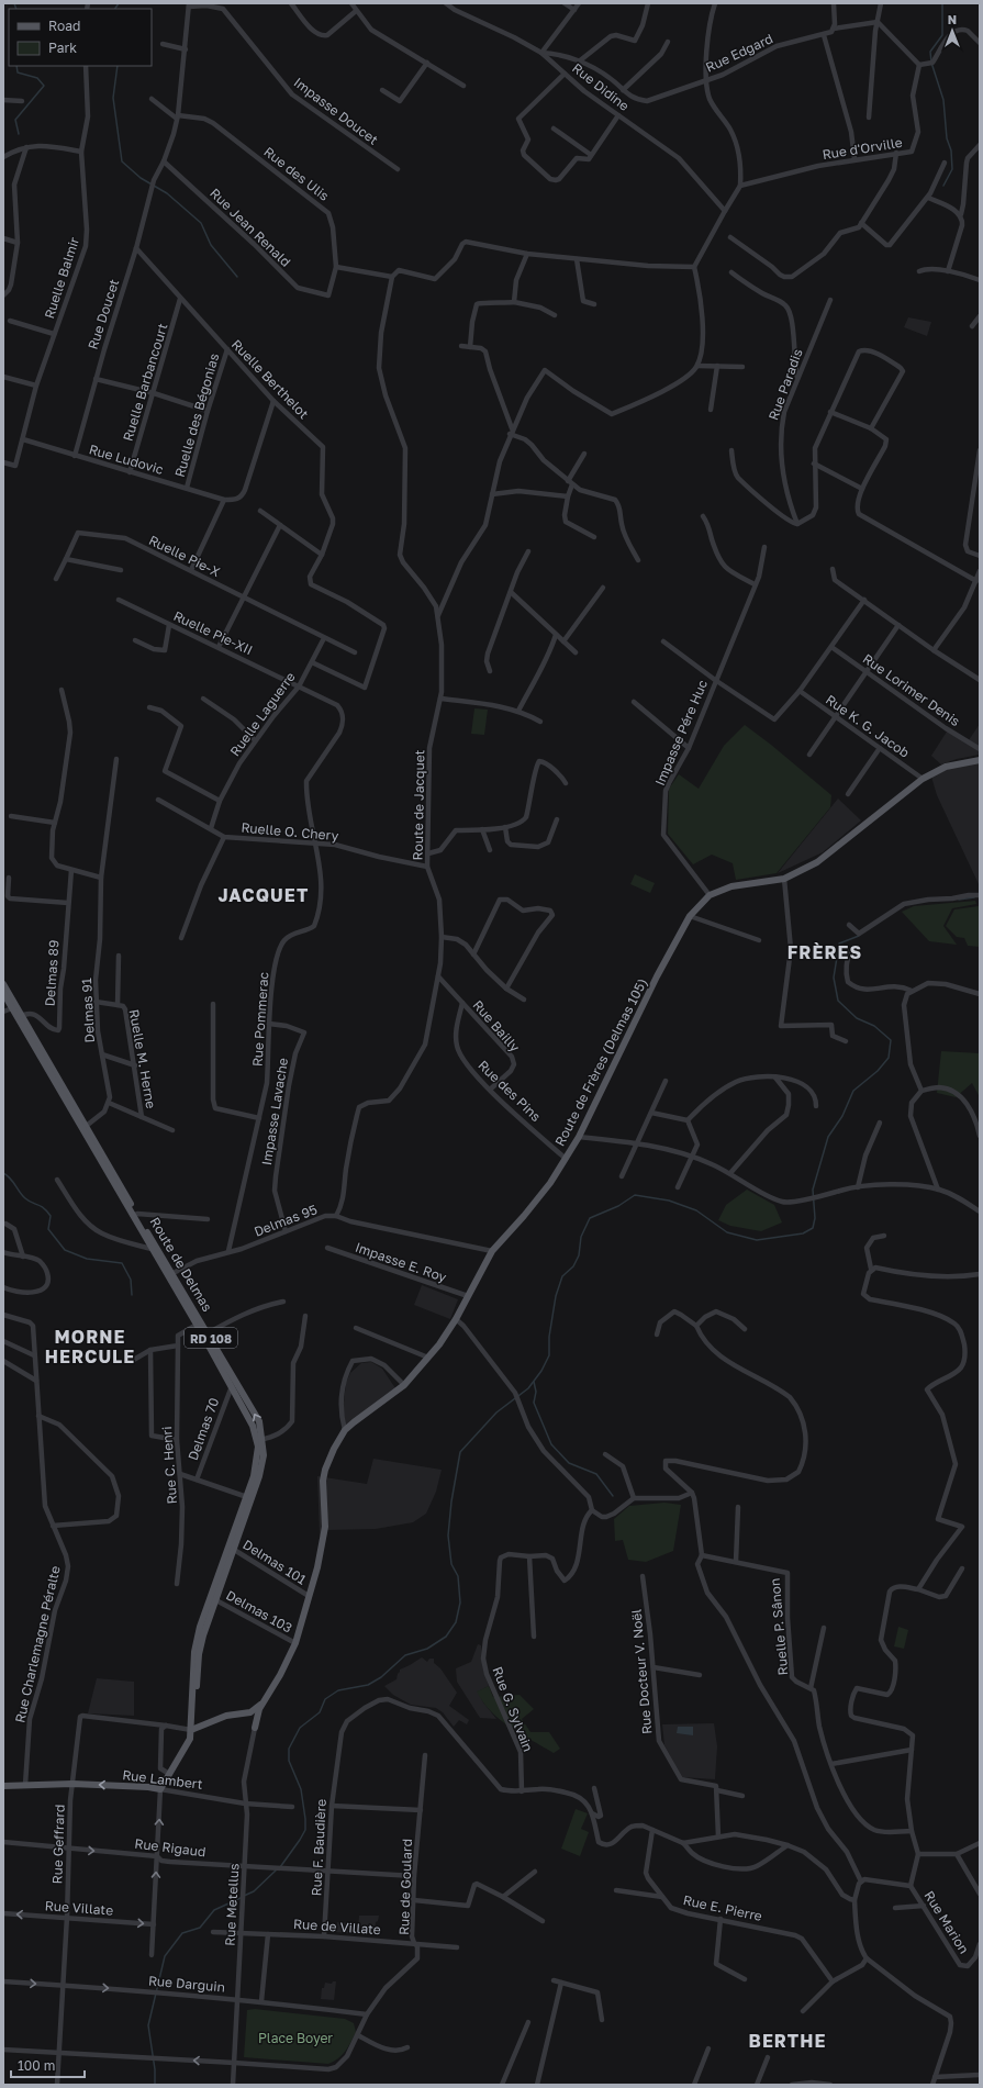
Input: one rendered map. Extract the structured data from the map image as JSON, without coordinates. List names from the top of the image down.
{
  "streets": {
    "main road": [
      "Route de Frères (Delmas 105)",
      "Route de Delmas",
      "RD 108",
      "Rue Lambert"
    ],
    "street": [
      "Rue Edgard",
      "Rue Didine",
      "Impasse Doucet",
      "Rue d'Orville",
      "Rue des Ulis",
      "Rue Jean Renald",
      "Ruelle Balmir",
      "Rue Doucet",
      "Ruelle Berthelot",
      "Ruelle Barbancourt",
      "Rue Paradis",
      "Ruelle des Bégonias",
      "Rue Ludovic",
      "Ruelle Pie-X",
      "Ruelle Pie-XII",
      "Rue Lorimer Denis",
      "Ruelle Laguerre",
      "Rue K. G. Jacob",
      "Impasse Pére Huc",
      "Route de Jacquet",
      "Ruelle O. Chery",
      "Delmas 89",
      "Delmas 91",
      "Rue Pommerac",
      "Rue Bailly",
      "Ruelle M. Herne",
      "Rue des Pins",
      "Impasse Lavache",
      "Delmas 95",
      "Impasse E. Roy",
      "Delmas 70",
      "Rue C. Henri",
      "Delmas 101",
      "Delmas 103",
      "Ruelle P. Sânon",
      "Rue Charlemagne Péralte",
      "Rue Docteur V. Noël",
      "Rue G. Sylvain",
      "Rue Geffrard",
      "Rue Rigaud",
      "Rue F. Baudière",
      "Rue de Goulard",
      "Rue Metellus",
      "Rue Villate",
      "Rue E. Pierre",
      "Rue Marion",
      "Rue de Villate",
      "Rue Darguin"
    ]
  },
  "crossings": [
    ["Rue Edgard", "Rue Didine"],
    ["Impasse Doucet", "Rue Doucet"],
    ["Rue des Ulis", "Rue Jean Renald"],
    ["Rue des Ulis", "Rue Doucet"],
    ["Rue Jean Renald", "Rue Doucet"],
    ["Ruelle Balmir", "Rue Ludovic"],
    ["Rue Doucet", "Ruelle Berthelot"],
    ["Rue Doucet", "Rue Ludovic"],
    ["Ruelle Berthelot", "Ruelle Barbancourt"],
    ["Ruelle Berthelot", "Ruelle des Bégonias"],
    ["Ruelle Berthelot", "Ruelle Laguerre"],
    ["Ruelle Barbancourt", "Rue Ludovic"],
    ["Ruelle des Bégonias", "Rue Ludovic"],
    ["Ruelle Pie-X", "Ruelle Laguerre"],
    ["Ruelle Pie-XII", "Ruelle Laguerre"],
    ["Ruelle Pie-XII", "Rue Pommerac"],
    ["Ruelle Laguerre", "Ruelle O. Chery"],
    ["Ruelle Laguerre", "Rue Pommerac"],
    ["Rue K. G. Jacob", "Route de Frères (Delmas 105)"],
    ["Impasse Pére Huc", "Route de Frères (Delmas 105)"],
    ["Route de Jacquet", "Ruelle O. Chery"],
    ["Route de Jacquet", "Rue Bailly"],
    ["Route de Jacquet", "Delmas 95"],
    ["Ruelle O. Chery", "Rue Pommerac"],
    ["Delmas 89", "Route de Delmas"],
    ["Rue Pommerac", "Impasse Lavache"],
    ["Rue Pommerac", "Delmas 95"],
    ["Rue Bailly", "Rue des Pins"],
    ["Route de Frères (Delmas 105)", "Rue des Pins"],
    ["Route de Frères (Delmas 105)", "Delmas 95"],
    ["Route de Frères (Delmas 105)", "Impasse E. Roy"],
    ["Route de Frères (Delmas 105)", "Delmas 101"],
    ["Route de Frères (Delmas 105)", "Delmas 103"],
    ["Route de Frères (Delmas 105)", "Rue Metellus"],
    ["Impasse Lavache", "Delmas 95"],
    ["Delmas 95", "Route de Delmas"],
    ["Route de Delmas", "Delmas 70"],
    ["Route de Delmas", "Delmas 101"],
    ["Route de Delmas", "Delmas 103"],
    ["Route de Delmas", "Rue Lambert"],
    ["Route de Delmas", "Rue Geffrard"],
    ["Rue Charlemagne Péralte", "Rue Lambert"],
    ["Rue G. Sylvain", "Rue F. Baudière"],
    ["Rue Lambert", "Rue Geffrard"],
    ["Rue Lambert", "Rue Metellus"],
    ["Rue Geffrard", "Rue Rigaud"],
    ["Rue Geffrard", "Rue Villate"],
    ["Rue Geffrard", "Rue Darguin"],
    ["Rue Rigaud", "Rue F. Baudière"],
    ["Rue Rigaud", "Rue de Goulard"],
    ["Rue Rigaud", "Rue Metellus"],
    ["Rue F. Baudière", "Rue de Villate"],
    ["Rue de Goulard", "Rue Metellus"],
    ["Rue de Goulard", "Rue de Villate"],
    ["Rue de Goulard", "Rue Darguin"],
    ["Rue Metellus", "Rue Darguin"]
  ],
  "one_way": ["Rue Darguin"],
  "districts": [
    "JACQUET",
    "FRÈRES",
    "MORNE HERCULE",
    "BERTHE"
  ],
  "parks": ["Place Boyer"],
  "legend": ["Road", "Park"],
  "scale_bar": "100 m",
  "north": "top"
}
